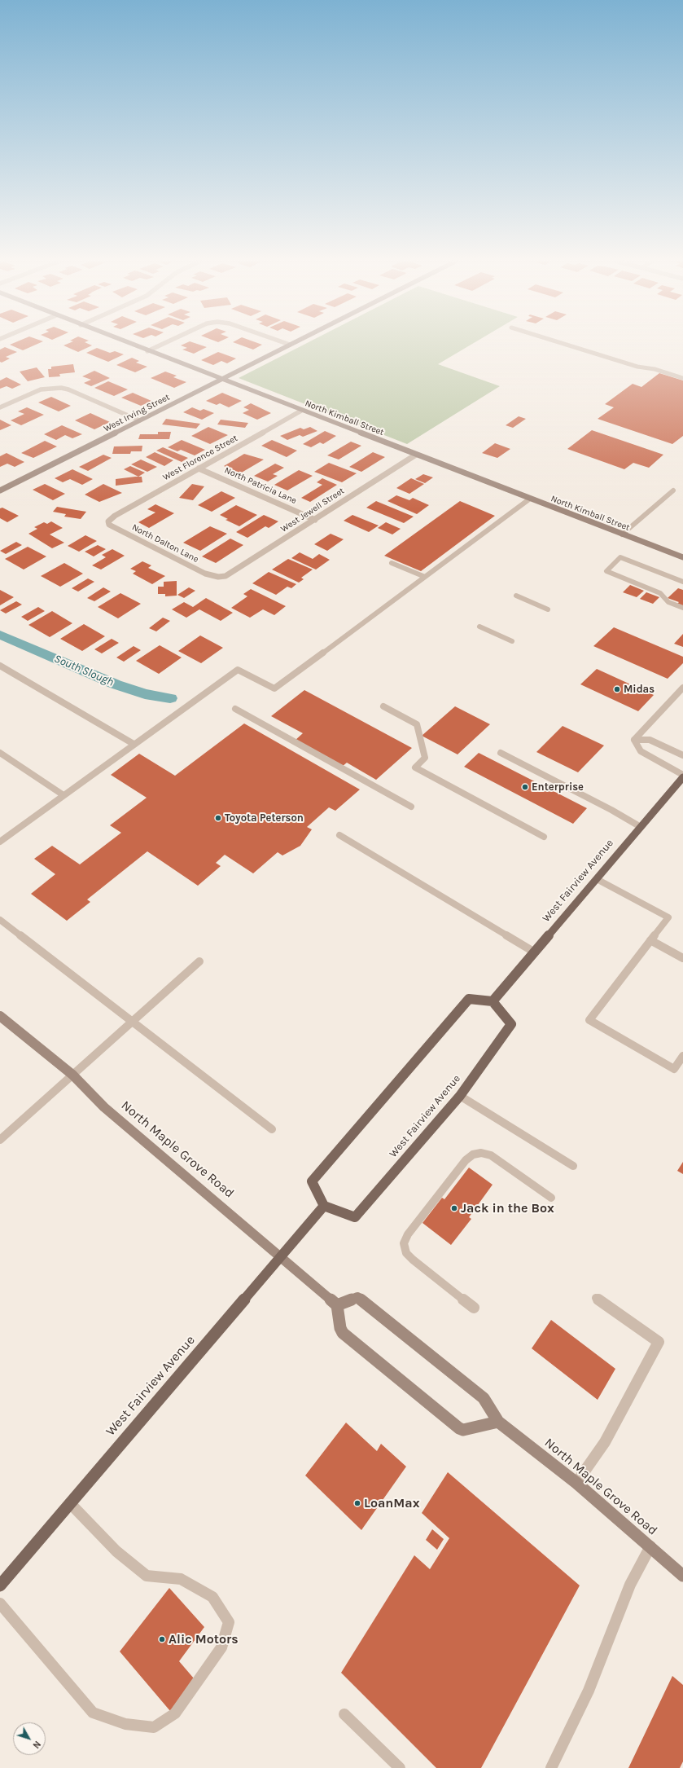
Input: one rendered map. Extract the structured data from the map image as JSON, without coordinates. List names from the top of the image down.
{
  "streets": {
    "main road": ["West Fairview Avenue"],
    "street": [
      "West Irving Street",
      "North Kimball Street",
      "West Florence Street",
      "North Patricia Lane",
      "West Jewell Street",
      "North Dalton Lane",
      "North Maple Grove Road"
    ]
  },
  "crossings": [
    ["West Irving Street", "North Kimball Street"],
    ["North Kimball Street", "West Florence Street"],
    ["North Kimball Street", "West Jewell Street"],
    ["West Florence Street", "North Patricia Lane"],
    ["West Florence Street", "North Dalton Lane"],
    ["North Patricia Lane", "West Jewell Street"],
    ["West Jewell Street", "North Dalton Lane"],
    ["West Fairview Avenue", "North Maple Grove Road"]
  ],
  "water": ["South Slough"],
  "places": [
    "Midas",
    "Enterprise",
    "Toyota Peterson",
    "Jack in the Box",
    "LoanMax",
    "Alic Motors"
  ],
  "north": "bottom right"
}
